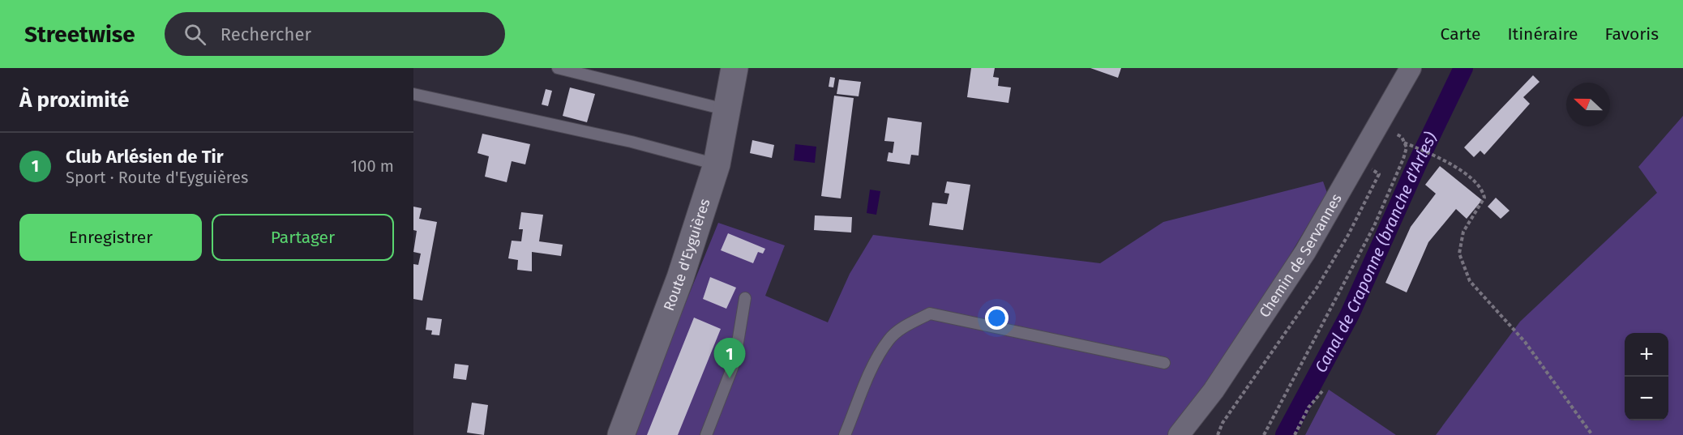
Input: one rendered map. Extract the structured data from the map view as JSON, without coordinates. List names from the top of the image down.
{
  "streets": {
    "main road": ["Route d'Eyguières"],
    "street": ["Chemin de Servannes"]
  },
  "water": ["Canal de Craponne (branche d'Arles)"],
  "north": "left",
  "page": {
    "header": "Streetwise",
    "search": "Rechercher",
    "nav": ["Carte", "Itinéraire", "Favoris"],
    "heading": "À proximité",
    "list": [
      {
        "mark": "1",
        "name": "Club Arlésien de Tir",
        "note": "Sport · Route d'Eyguières",
        "value": "100 m"
      }
    ],
    "buttons": ["Enregistrer", "Partager"],
    "map_buttons": ["+", "−"],
    "pins": "1"
  }
}
